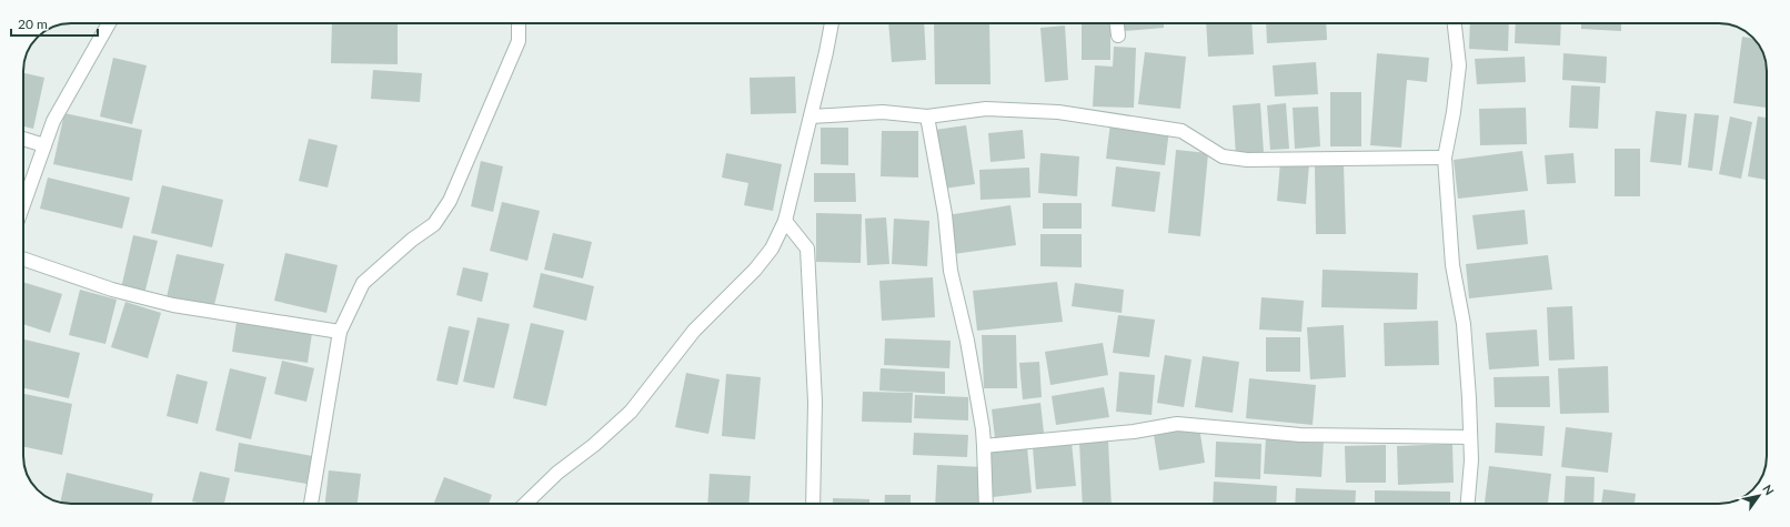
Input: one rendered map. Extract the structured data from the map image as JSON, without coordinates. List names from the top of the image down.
{
  "scale_bar": "20 m",
  "north": "top right"
}
